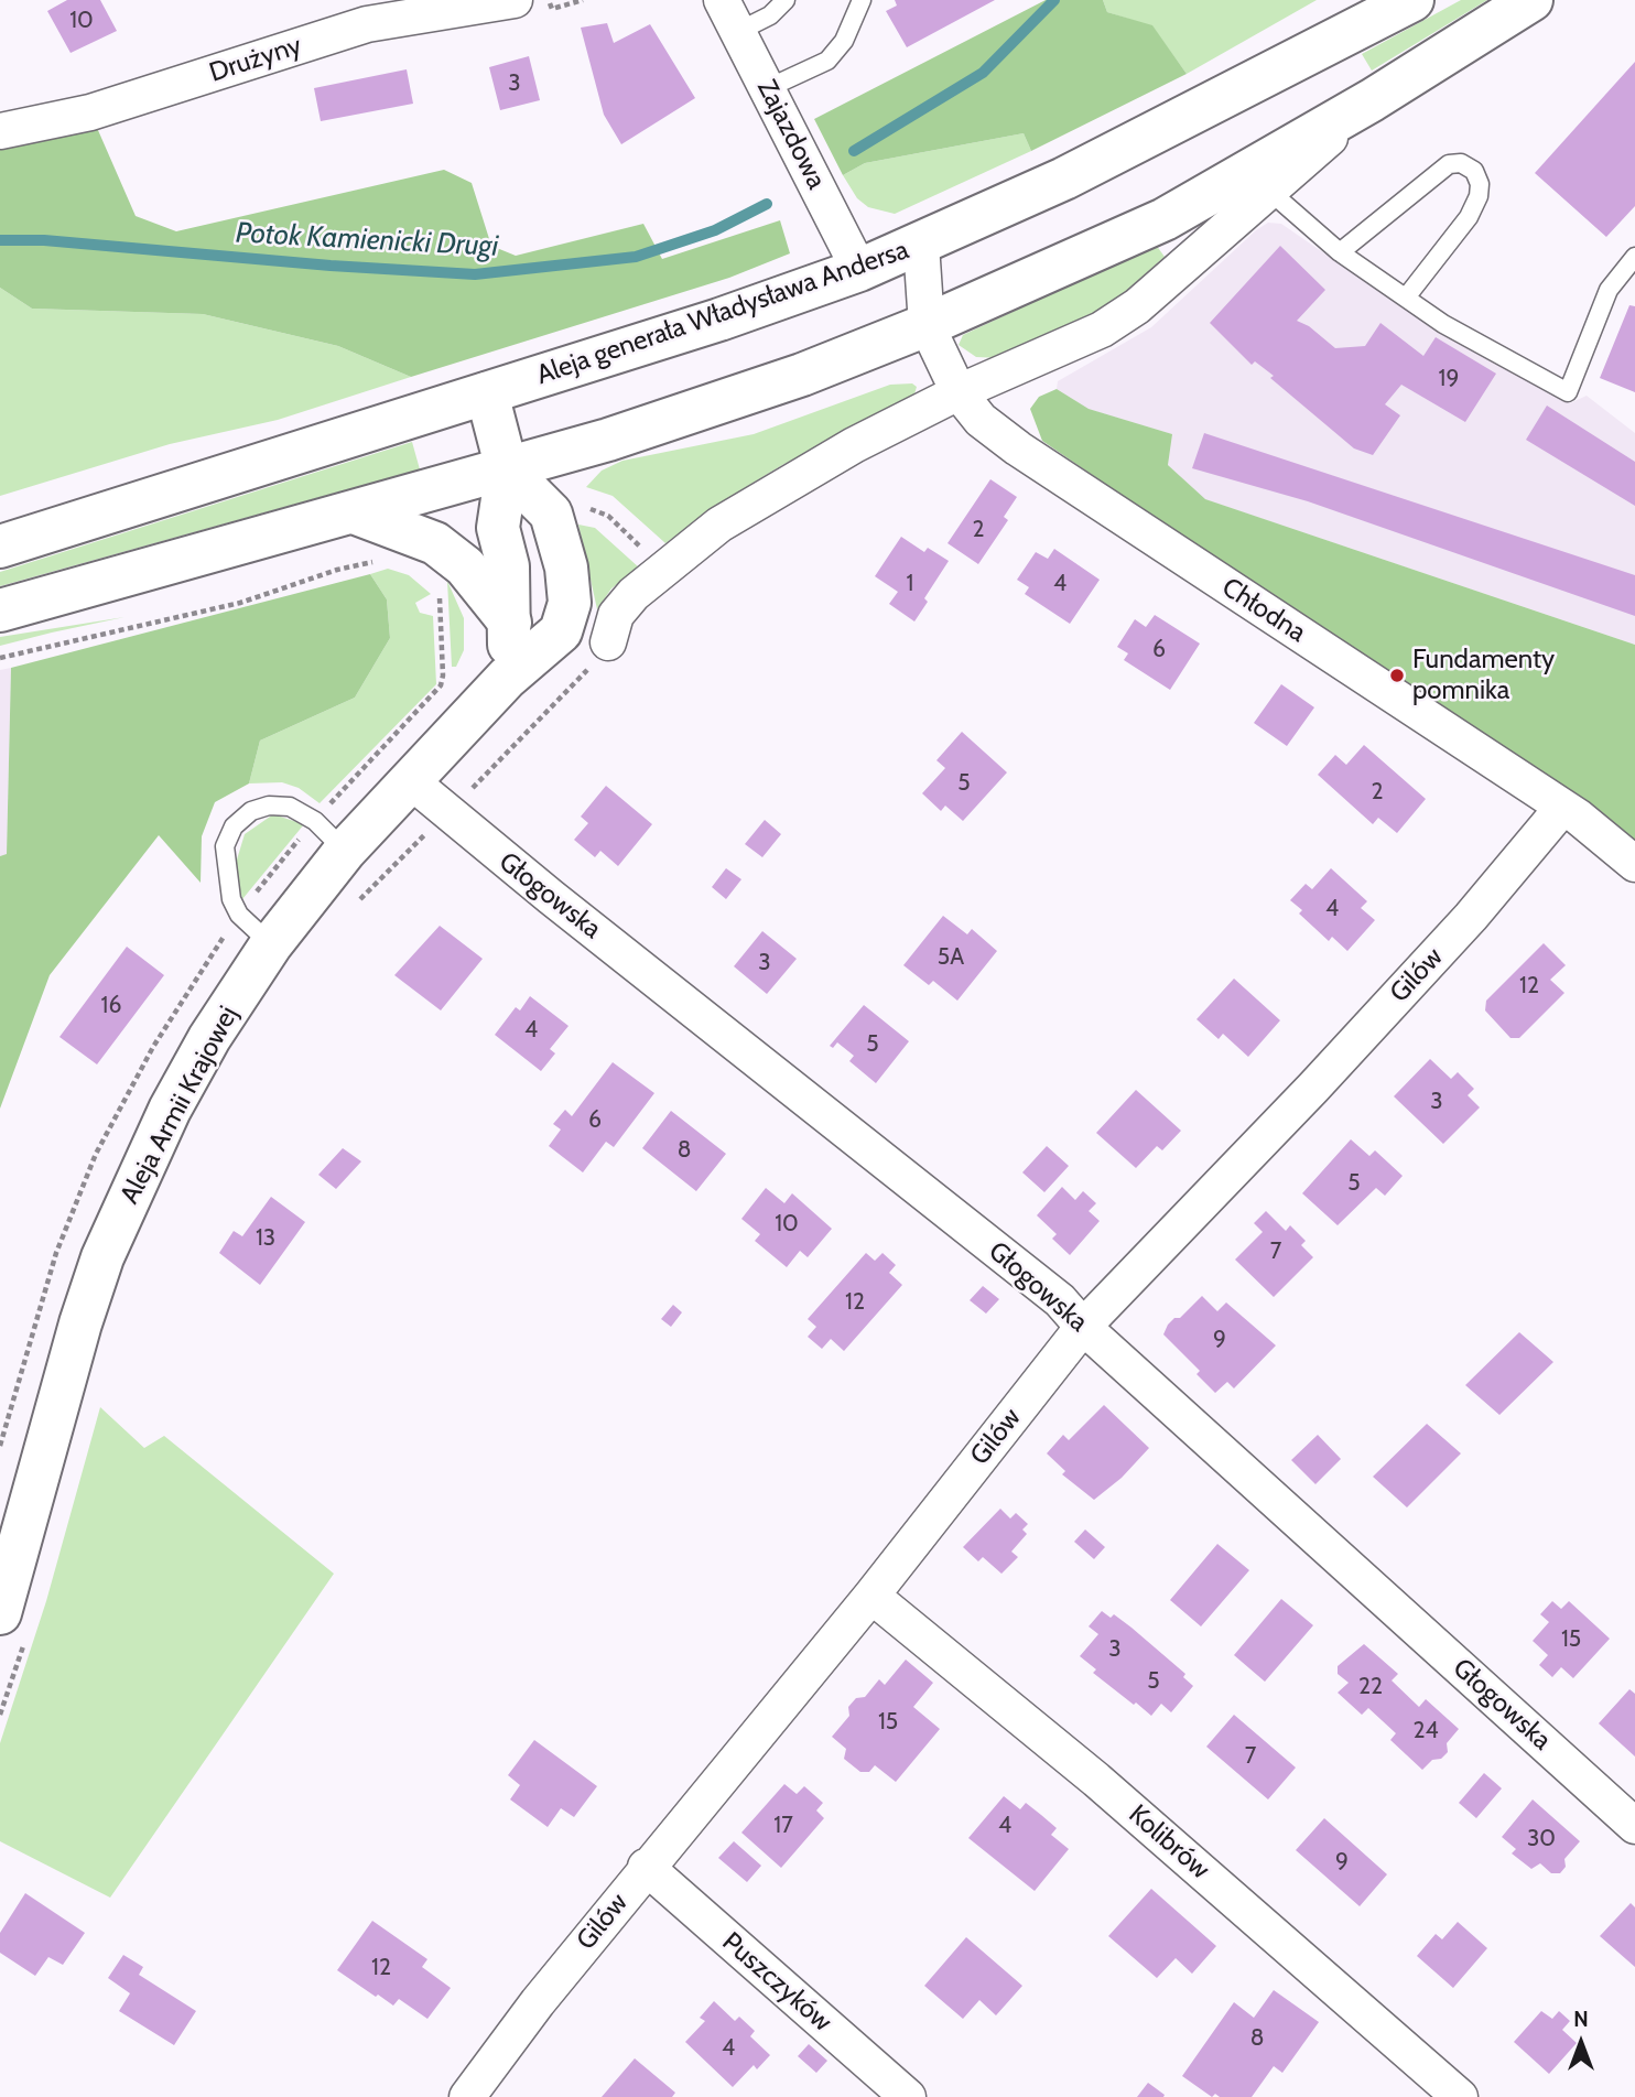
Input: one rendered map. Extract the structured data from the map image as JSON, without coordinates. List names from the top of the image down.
{
  "streets": {
    "main road": ["Aleja generała Władysława Andersa", "Aleja Armii Krajowej"],
    "street": [
      "Drużyny",
      "Zajazdowa",
      "Chłodna",
      "Głogowska",
      "Gilów",
      "Kolibrów",
      "Puszczyków"
    ]
  },
  "crossings": [
    ["Zajazdowa", "Aleja generała Władysława Andersa"],
    ["Aleja generała Władysława Andersa", "Aleja Armii Krajowej"],
    ["Chłodna", "Gilów"],
    ["Głogowska", "Gilów"],
    ["Głogowska", "Aleja Armii Krajowej"],
    ["Gilów", "Kolibrów"],
    ["Gilów", "Puszczyków"]
  ],
  "water": ["Potok Kamienicki Drugi"],
  "places": ["Fundamenty pomnika"],
  "house_numbers": [
    "10",
    "3",
    "19",
    "2",
    "1",
    "4",
    "6",
    "5",
    "2",
    "4",
    "5A",
    "3",
    "12",
    "16",
    "4",
    "5",
    "3",
    "6",
    "8",
    "5",
    "10",
    "13",
    "7",
    "12",
    "9",
    "15",
    "3",
    "5",
    "22",
    "15",
    "24",
    "7",
    "17",
    "4",
    "30",
    "9",
    "12",
    "8",
    "4"
  ],
  "north": "top"
}
